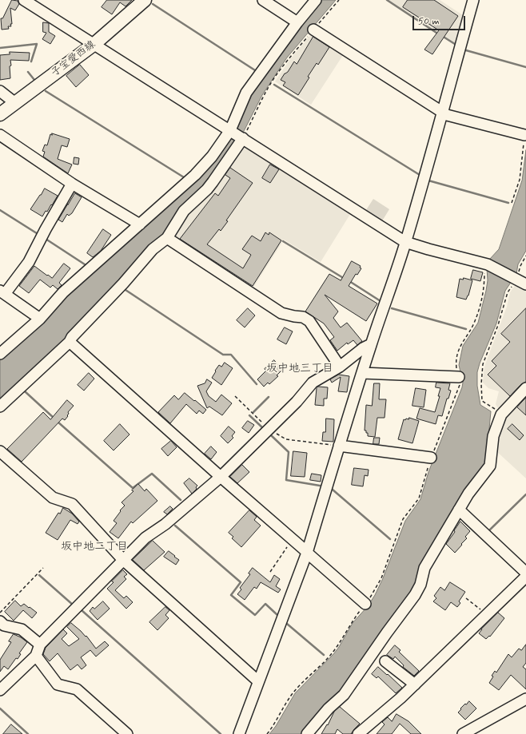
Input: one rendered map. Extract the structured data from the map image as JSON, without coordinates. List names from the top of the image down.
{
  "streets": {
    "main road": ["子宝愛西線"]
  },
  "districts": ["坂中地三丁目", "坂中地二丁目"],
  "scale_bar": "50 m"
}
